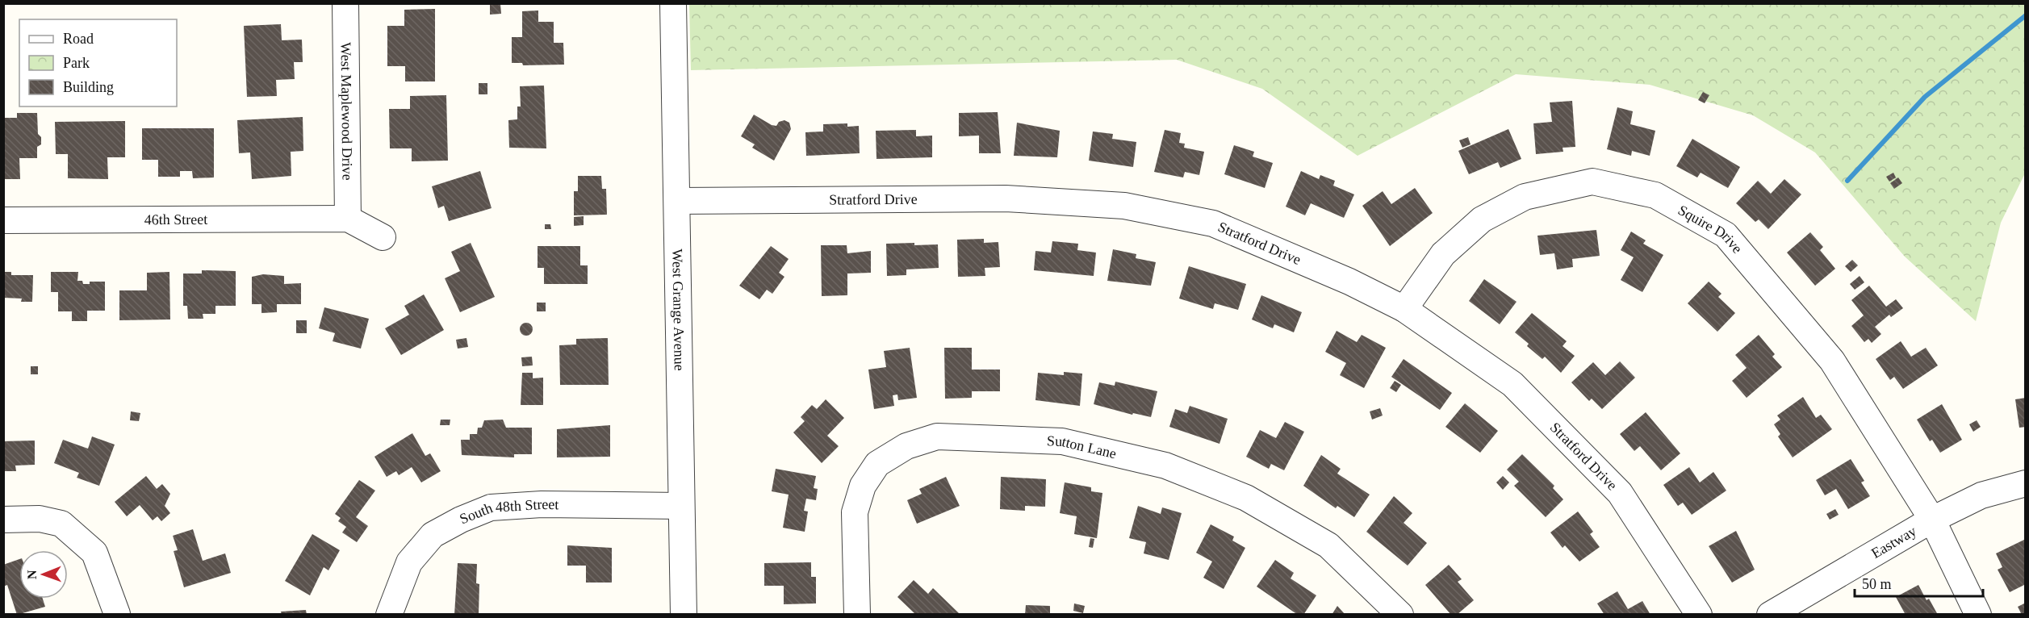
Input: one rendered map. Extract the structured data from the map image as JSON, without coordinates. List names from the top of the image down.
{
  "streets": {
    "street": [
      "West Maplewood Drive",
      "Stratford Drive",
      "46th Street",
      "Squire Drive",
      "West Grange Avenue",
      "Sutton Lane",
      "South 48th Street",
      "Eastway"
    ]
  },
  "crossings": [
    ["West Maplewood Drive", "46th Street"],
    ["Stratford Drive", "Squire Drive"],
    ["Stratford Drive", "West Grange Avenue"],
    ["Squire Drive", "Eastway"],
    ["West Grange Avenue", "South 48th Street"]
  ],
  "legend": ["Road", "Park", "Building"],
  "scale_bar": "50 m",
  "north": "left"
}
